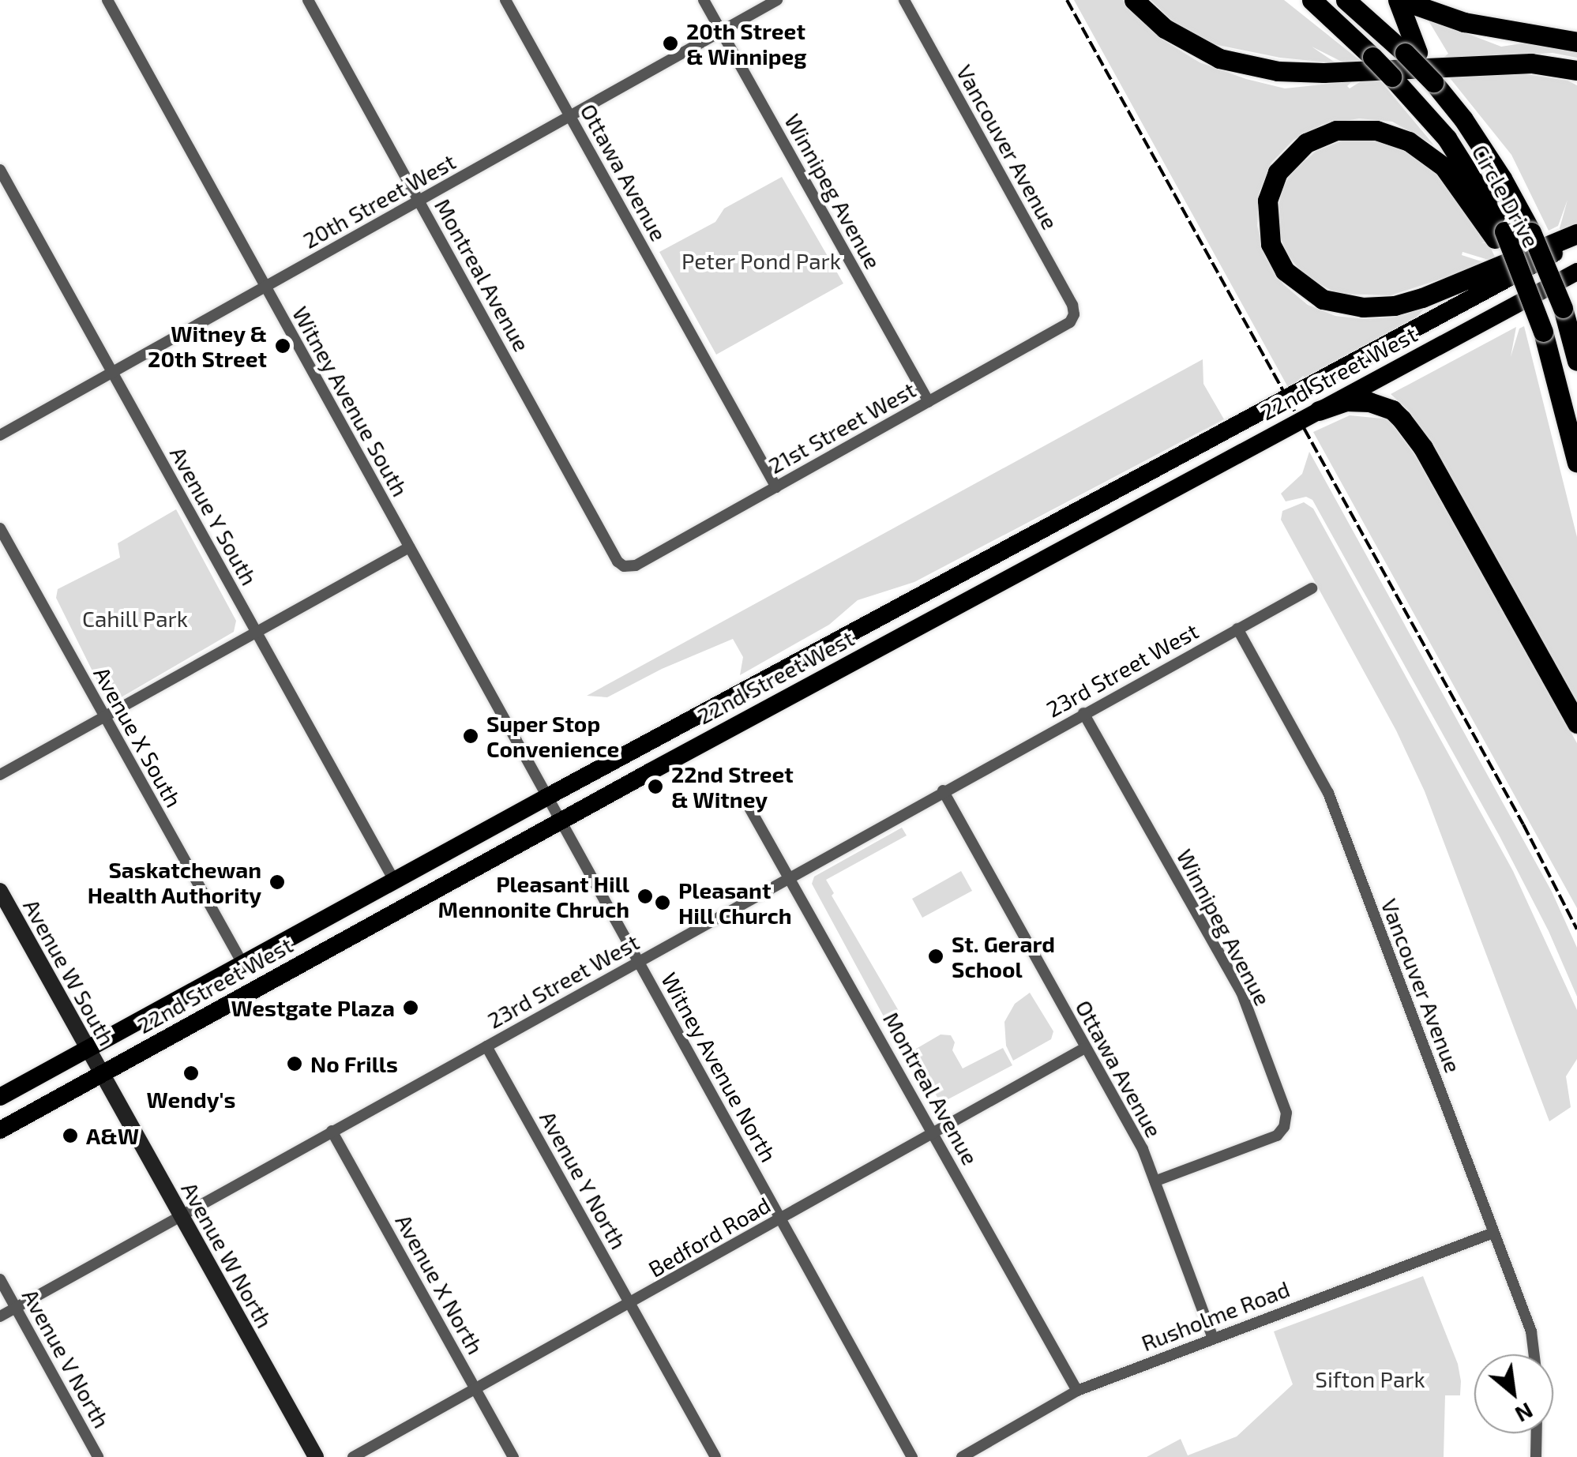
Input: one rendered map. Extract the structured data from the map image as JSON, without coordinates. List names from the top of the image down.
{
  "streets": {
    "highway": ["Circle Drive"],
    "main road": ["22nd Street West"],
    "street": [
      "Vancouver Avenue",
      "Ottawa Avenue",
      "Winnipeg Avenue",
      "20th Street West",
      "Montreal Avenue",
      "Witney Avenue South",
      "21st Street West",
      "Avenue Y South",
      "23rd Street West",
      "Avenue X South",
      "Avenue W South",
      "Witney Avenue North",
      "Avenue Y North",
      "Bedford Road",
      "Avenue W North",
      "Avenue X North",
      "Rusholme Road",
      "Avenue V North"
    ]
  },
  "crossings": [
    ["Vancouver Avenue", "21st Street West"],
    ["Vancouver Avenue", "23rd Street West"],
    ["Vancouver Avenue", "Rusholme Road"],
    ["Ottawa Avenue", "Winnipeg Avenue"],
    ["Ottawa Avenue", "20th Street West"],
    ["Ottawa Avenue", "21st Street West"],
    ["Ottawa Avenue", "23rd Street West"],
    ["Ottawa Avenue", "Bedford Road"],
    ["Ottawa Avenue", "Rusholme Road"],
    ["Winnipeg Avenue", "20th Street West"],
    ["Winnipeg Avenue", "21st Street West"],
    ["Winnipeg Avenue", "23rd Street West"],
    ["20th Street West", "Montreal Avenue"],
    ["20th Street West", "Witney Avenue South"],
    ["20th Street West", "Avenue Y South"],
    ["Montreal Avenue", "21st Street West"],
    ["Montreal Avenue", "23rd Street West"],
    ["Montreal Avenue", "Bedford Road"],
    ["Montreal Avenue", "Rusholme Road"],
    ["22nd Street West", "Witney Avenue South"],
    ["22nd Street West", "Avenue Y South"],
    ["22nd Street West", "Avenue X South"],
    ["22nd Street West", "Avenue W South"],
    ["22nd Street West", "Witney Avenue North"],
    ["22nd Street West", "Avenue W North"],
    ["Witney Avenue South", "Witney Avenue North"],
    ["23rd Street West", "Witney Avenue North"],
    ["23rd Street West", "Avenue Y North"],
    ["23rd Street West", "Avenue W North"],
    ["23rd Street West", "Avenue X North"],
    ["23rd Street West", "Avenue V North"],
    ["Avenue W South", "Avenue W North"],
    ["Witney Avenue North", "Bedford Road"],
    ["Avenue Y North", "Bedford Road"],
    ["Bedford Road", "Avenue X North"]
  ],
  "parks": ["Peter Pond Park", "Cahill Park", "Sifton Park"],
  "places": [
    "20th Street & Winnipeg",
    "Witney & 20th Street",
    "Super Stop Convenience",
    "22nd Street & Witney",
    "Saskatchewan Health Authority",
    "Pleasant Hill Mennonite Chruch",
    "Pleasant Hill Church",
    "St. Gerard School",
    "Westgate Plaza",
    "No Frills",
    "Wendy's",
    "A&W"
  ],
  "north": "bottom right"
}
